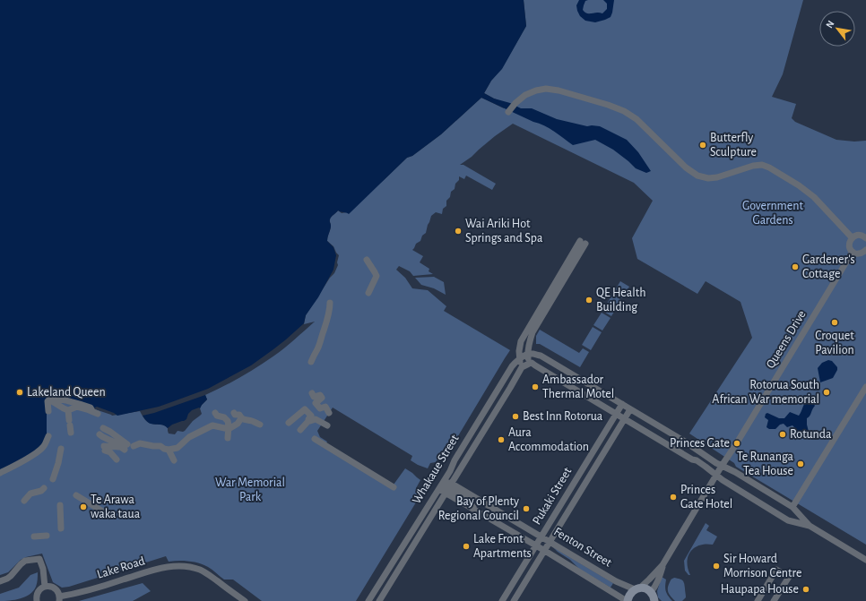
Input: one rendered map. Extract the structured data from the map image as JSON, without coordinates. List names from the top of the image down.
{
  "streets": {
    "street": [
      "Queens Drive",
      "Whakaue Street",
      "Pukaki Street",
      "Fenton Street",
      "Lake Road"
    ]
  },
  "crossings": [
    ["Whakaue Street", "Fenton Street"],
    ["Pukaki Street", "Fenton Street"]
  ],
  "parks": ["Government Gardens", "War Memorial Park"],
  "places": [
    "Butterfly Sculpture",
    "Wai Ariki Hot Springs and Spa",
    "Gardener's Cottage",
    "QE Health Building",
    "Croquet Pavilion",
    "Ambassador Thermal Motel",
    "Lakeland Queen",
    "Rotorua South African War memorial",
    "Best Inn Rotorua",
    "Rotunda",
    "Aura Accommodation",
    "Princes Gate",
    "Te Runanga Tea House",
    "Princes Gate Hotel",
    "Te Arawa waka taua",
    "Bay of Plenty Regional Council",
    "Lake Front Apartments",
    "Sir Howard Morrison Centre",
    "Haupapa House"
  ],
  "north": "top left"
}
